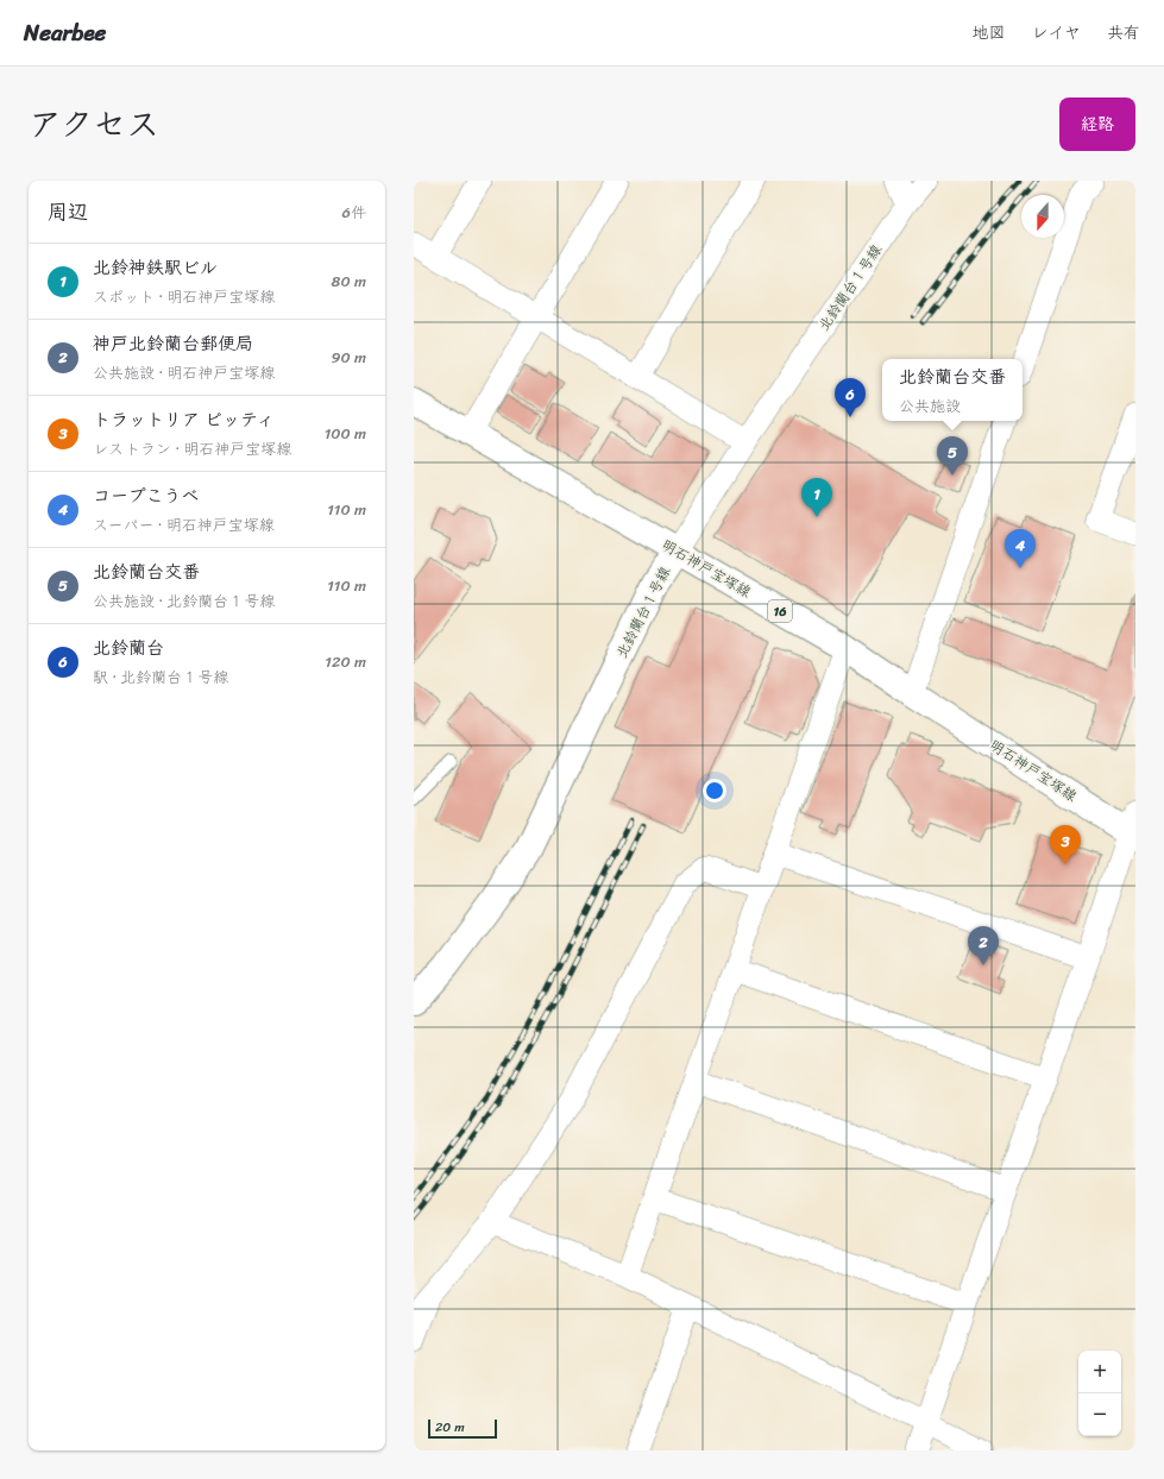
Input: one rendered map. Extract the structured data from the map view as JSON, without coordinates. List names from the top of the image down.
{
  "streets": {
    "main road": ["北鈴蘭台１号線", "明石神戸宝塚線", "16"]
  },
  "crossings": [
    ["北鈴蘭台１号線", "明石神戸宝塚線"]
  ],
  "scale_bar": "20 m",
  "north": "bottom",
  "page": {
    "header": "Nearbee",
    "nav": ["地図", "レイヤ", "共有"],
    "title": "アクセス",
    "buttons": "経路",
    "heading": ["周辺", "6件"],
    "list": [
      {
        "mark": "1",
        "name": "北鈴神鉄駅ビル",
        "note": "スポット · 明石神戸宝塚線",
        "value": "80 m"
      },
      {
        "mark": "2",
        "name": "神戸北鈴蘭台郵便局",
        "note": "公共施設 · 明石神戸宝塚線",
        "value": "90 m"
      },
      {
        "mark": "3",
        "name": "トラットリア ピッティ",
        "note": "レストラン · 明石神戸宝塚線",
        "value": "100 m"
      },
      {
        "mark": "4",
        "name": "コープこうべ",
        "note": "スーパー · 明石神戸宝塚線",
        "value": "110 m"
      },
      {
        "mark": "5",
        "name": "北鈴蘭台交番",
        "note": "公共施設 · 北鈴蘭台１号線",
        "value": "110 m"
      },
      {
        "mark": "6",
        "name": "北鈴蘭台",
        "note": "駅 · 北鈴蘭台１号線",
        "value": "120 m"
      }
    ],
    "popup": ["北鈴蘭台交番", "公共施設"],
    "pins": [
      "6",
      "5",
      "1",
      "4",
      "3",
      "2"
    ],
    "map_buttons": ["+", "−"],
    "scale": "20 m"
  }
}
